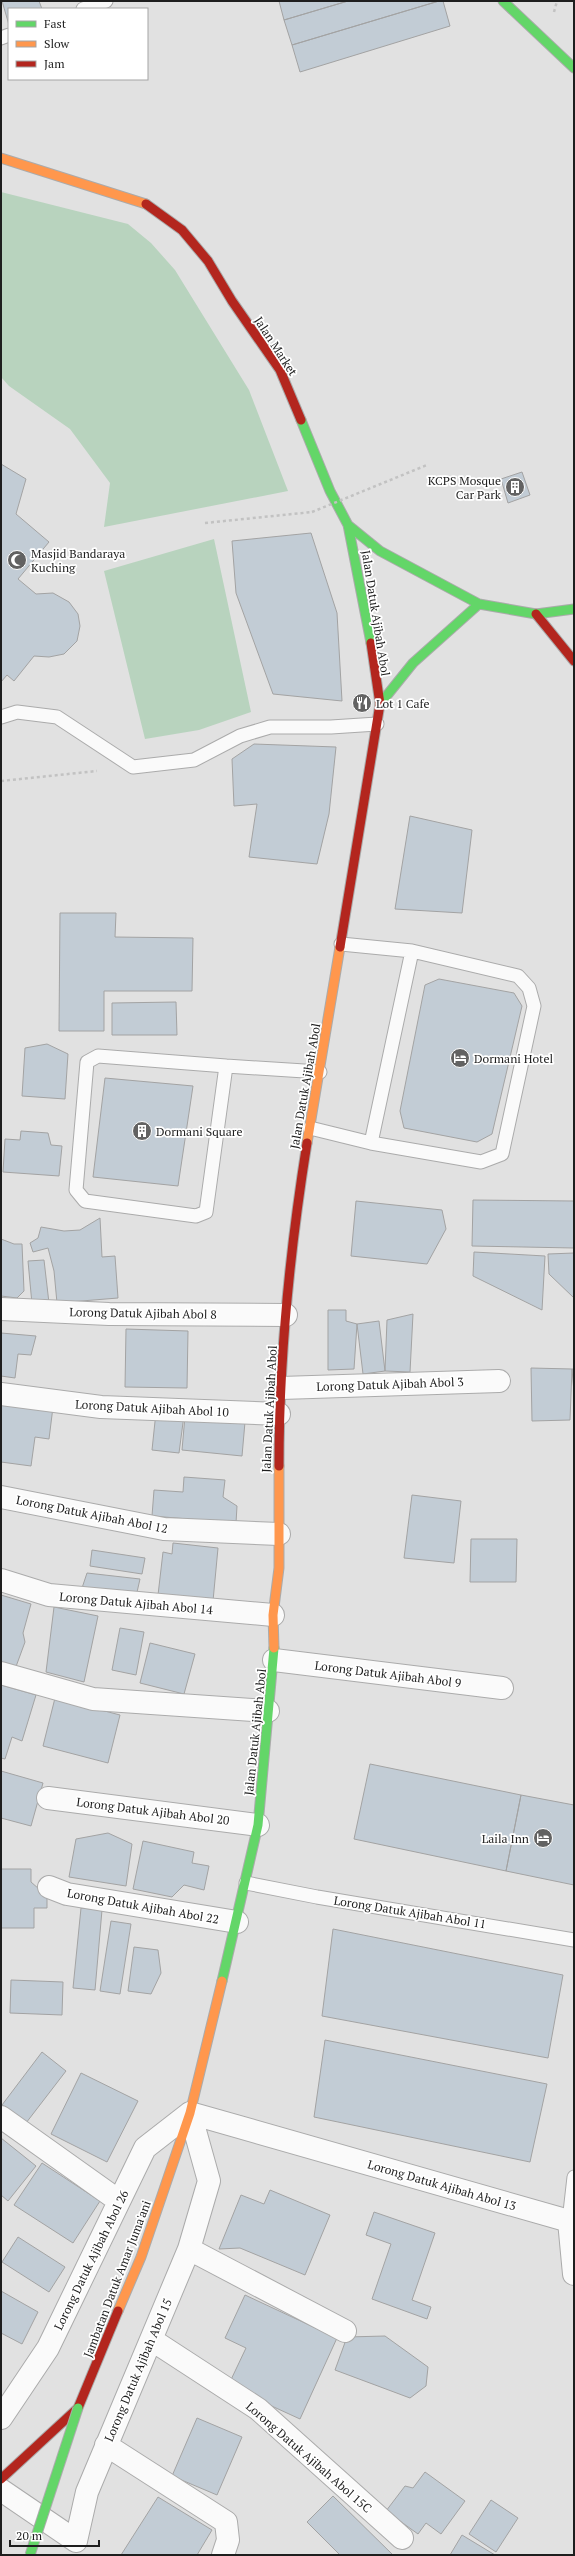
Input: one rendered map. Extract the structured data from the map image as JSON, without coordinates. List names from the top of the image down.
{
  "streets": {
    "main road": ["Jalan Market", "Jalan Datuk Ajibah Abol", "Jambatan Datuk Amar Juma'ani"],
    "street": [
      "Lorong Datuk Ajibah Abol 8",
      "Lorong Datuk Ajibah Abol 3",
      "Lorong Datuk Ajibah Abol 10",
      "Lorong Datuk Ajibah Abol 12",
      "Lorong Datuk Ajibah Abol 14",
      "Lorong Datuk Ajibah Abol 9",
      "Lorong Datuk Ajibah Abol 20",
      "Lorong Datuk Ajibah Abol 22",
      "Lorong Datuk Ajibah Abol 13",
      "Lorong Datuk Ajibah Abol 26",
      "Lorong Datuk Ajibah Abol 15",
      "Lorong Datuk Ajibah Abol 15C"
    ],
    "lane": ["Lorong Datuk Ajibah Abol 11"]
  },
  "crossings": [
    ["Jalan Market", "Jalan Datuk Ajibah Abol"],
    ["Jalan Datuk Ajibah Abol", "Lorong Datuk Ajibah Abol 8"],
    ["Jalan Datuk Ajibah Abol", "Lorong Datuk Ajibah Abol 3"],
    ["Jalan Datuk Ajibah Abol", "Lorong Datuk Ajibah Abol 10"],
    ["Jalan Datuk Ajibah Abol", "Lorong Datuk Ajibah Abol 12"],
    ["Jalan Datuk Ajibah Abol", "Lorong Datuk Ajibah Abol 14"],
    ["Jalan Datuk Ajibah Abol", "Lorong Datuk Ajibah Abol 9"],
    ["Jalan Datuk Ajibah Abol", "Lorong Datuk Ajibah Abol 20"],
    ["Jalan Datuk Ajibah Abol", "Lorong Datuk Ajibah Abol 22"],
    ["Jalan Datuk Ajibah Abol", "Lorong Datuk Ajibah Abol 11"],
    ["Jalan Datuk Ajibah Abol", "Lorong Datuk Ajibah Abol 13"],
    ["Jalan Datuk Ajibah Abol", "Lorong Datuk Ajibah Abol 26"],
    ["Jalan Datuk Ajibah Abol", "Jambatan Datuk Amar Juma'ani"],
    ["Jalan Datuk Ajibah Abol", "Lorong Datuk Ajibah Abol 15"],
    ["Lorong Datuk Ajibah Abol 13", "Lorong Datuk Ajibah Abol 26"],
    ["Lorong Datuk Ajibah Abol 13", "Jambatan Datuk Amar Juma'ani"],
    ["Lorong Datuk Ajibah Abol 13", "Lorong Datuk Ajibah Abol 15"],
    ["Lorong Datuk Ajibah Abol 26", "Jambatan Datuk Amar Juma'ani"],
    ["Lorong Datuk Ajibah Abol 26", "Lorong Datuk Ajibah Abol 15"],
    ["Jambatan Datuk Amar Juma'ani", "Lorong Datuk Ajibah Abol 15"],
    ["Lorong Datuk Ajibah Abol 15", "Lorong Datuk Ajibah Abol 15C"]
  ],
  "places": {
    "building": ["KCPS Mosque Car Park", "Dormani Square"],
    "mosque": ["Masjid Bandaraya Kuching"],
    "restaurant": ["Lot 1 Cafe"],
    "hotel": ["Dormani Hotel", "Laila Inn"]
  },
  "legend": ["Fast", "Slow", "Jam"],
  "scale_bar": "20 m"
}
